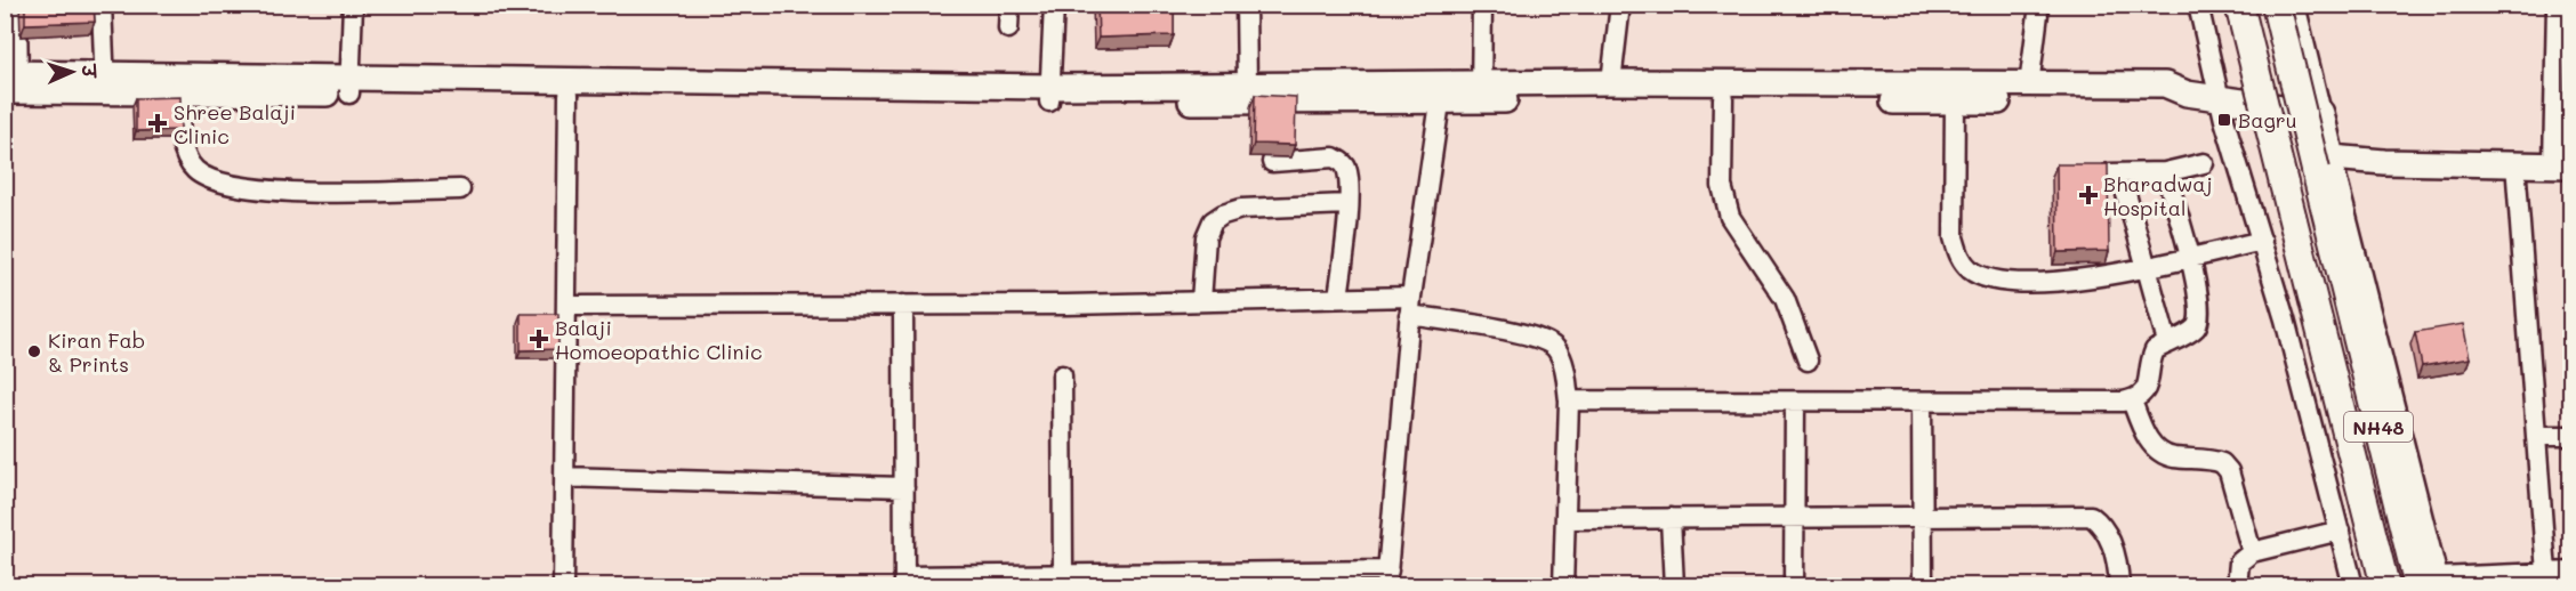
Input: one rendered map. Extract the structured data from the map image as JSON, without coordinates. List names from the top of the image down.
{
  "streets": {
    "highway": ["NH48"]
  },
  "places": {
    "transit": ["Bagru"],
    "health": ["Shree Balaji Clinic", "Bharadwaj Hospital", "Balaji Homoeopathic Clinic"],
    "other": ["Kiran Fab & Prints"]
  },
  "north": "right"
}
